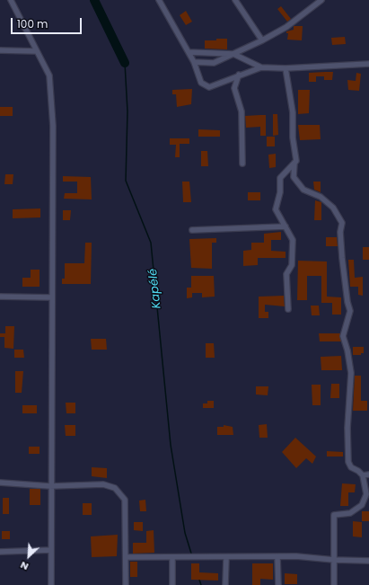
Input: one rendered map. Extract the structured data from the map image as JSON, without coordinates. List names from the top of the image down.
{
  "water": ["Kapélé"],
  "scale_bar": "100 m",
  "north": "bottom left"
}
